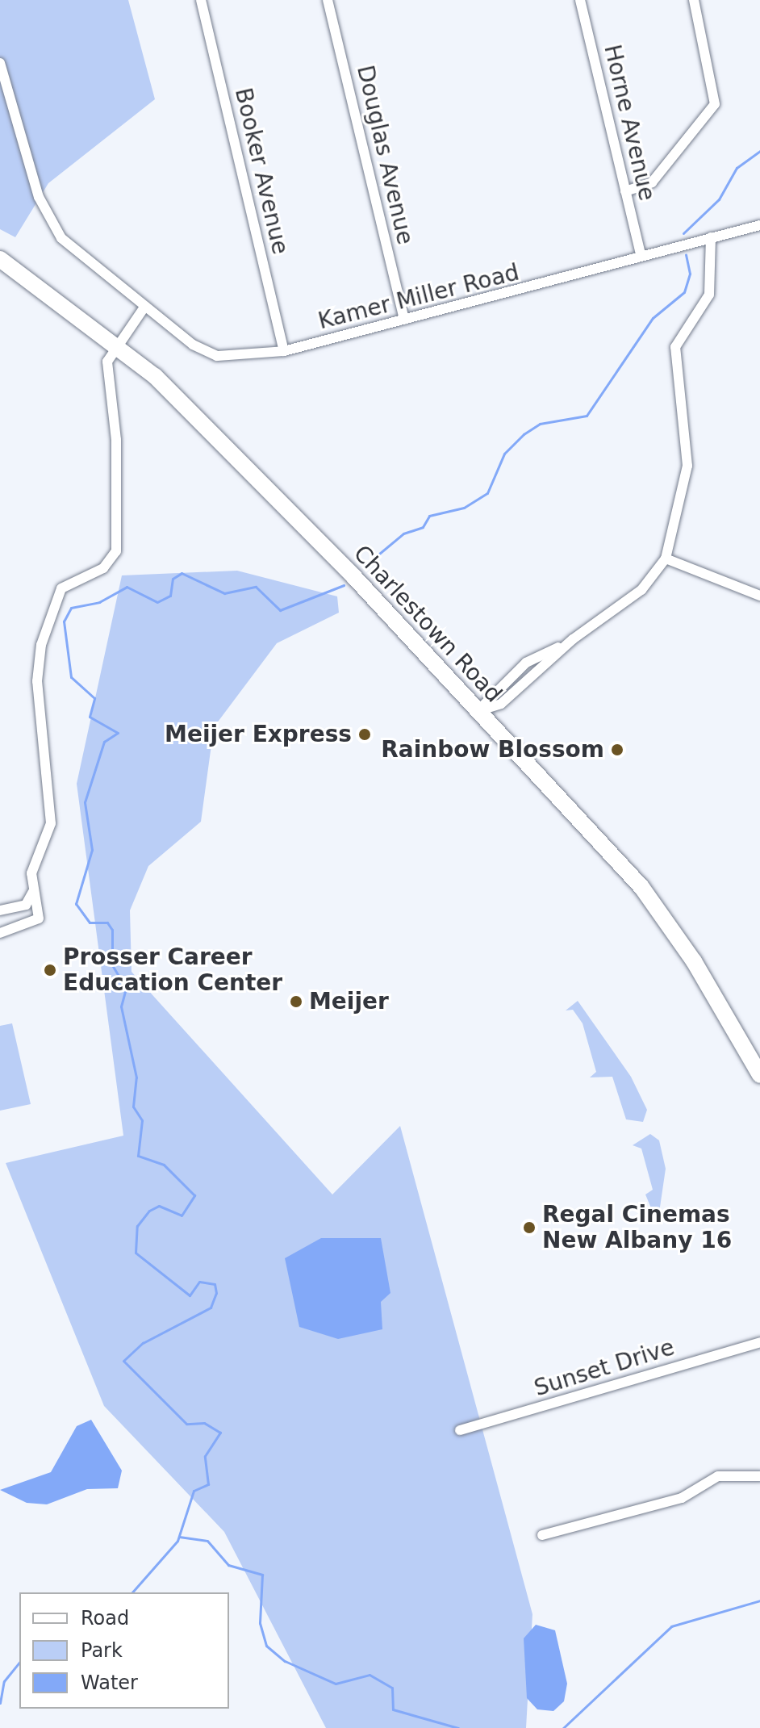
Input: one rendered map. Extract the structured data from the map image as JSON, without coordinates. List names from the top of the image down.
{
  "streets": {
    "main road": ["Charlestown Road"],
    "street": [
      "Horne Avenue",
      "Douglas Avenue",
      "Booker Avenue",
      "Kamer Miller Road",
      "Sunset Drive"
    ]
  },
  "crossings": [
    ["Horne Avenue", "Kamer Miller Road"],
    ["Douglas Avenue", "Kamer Miller Road"],
    ["Booker Avenue", "Kamer Miller Road"]
  ],
  "places": [
    "Meijer Express",
    "Rainbow Blossom",
    "Prosser Career Education Center",
    "Meijer",
    "Regal Cinemas New Albany 16"
  ],
  "legend": ["Road", "Park", "Water"]
}
